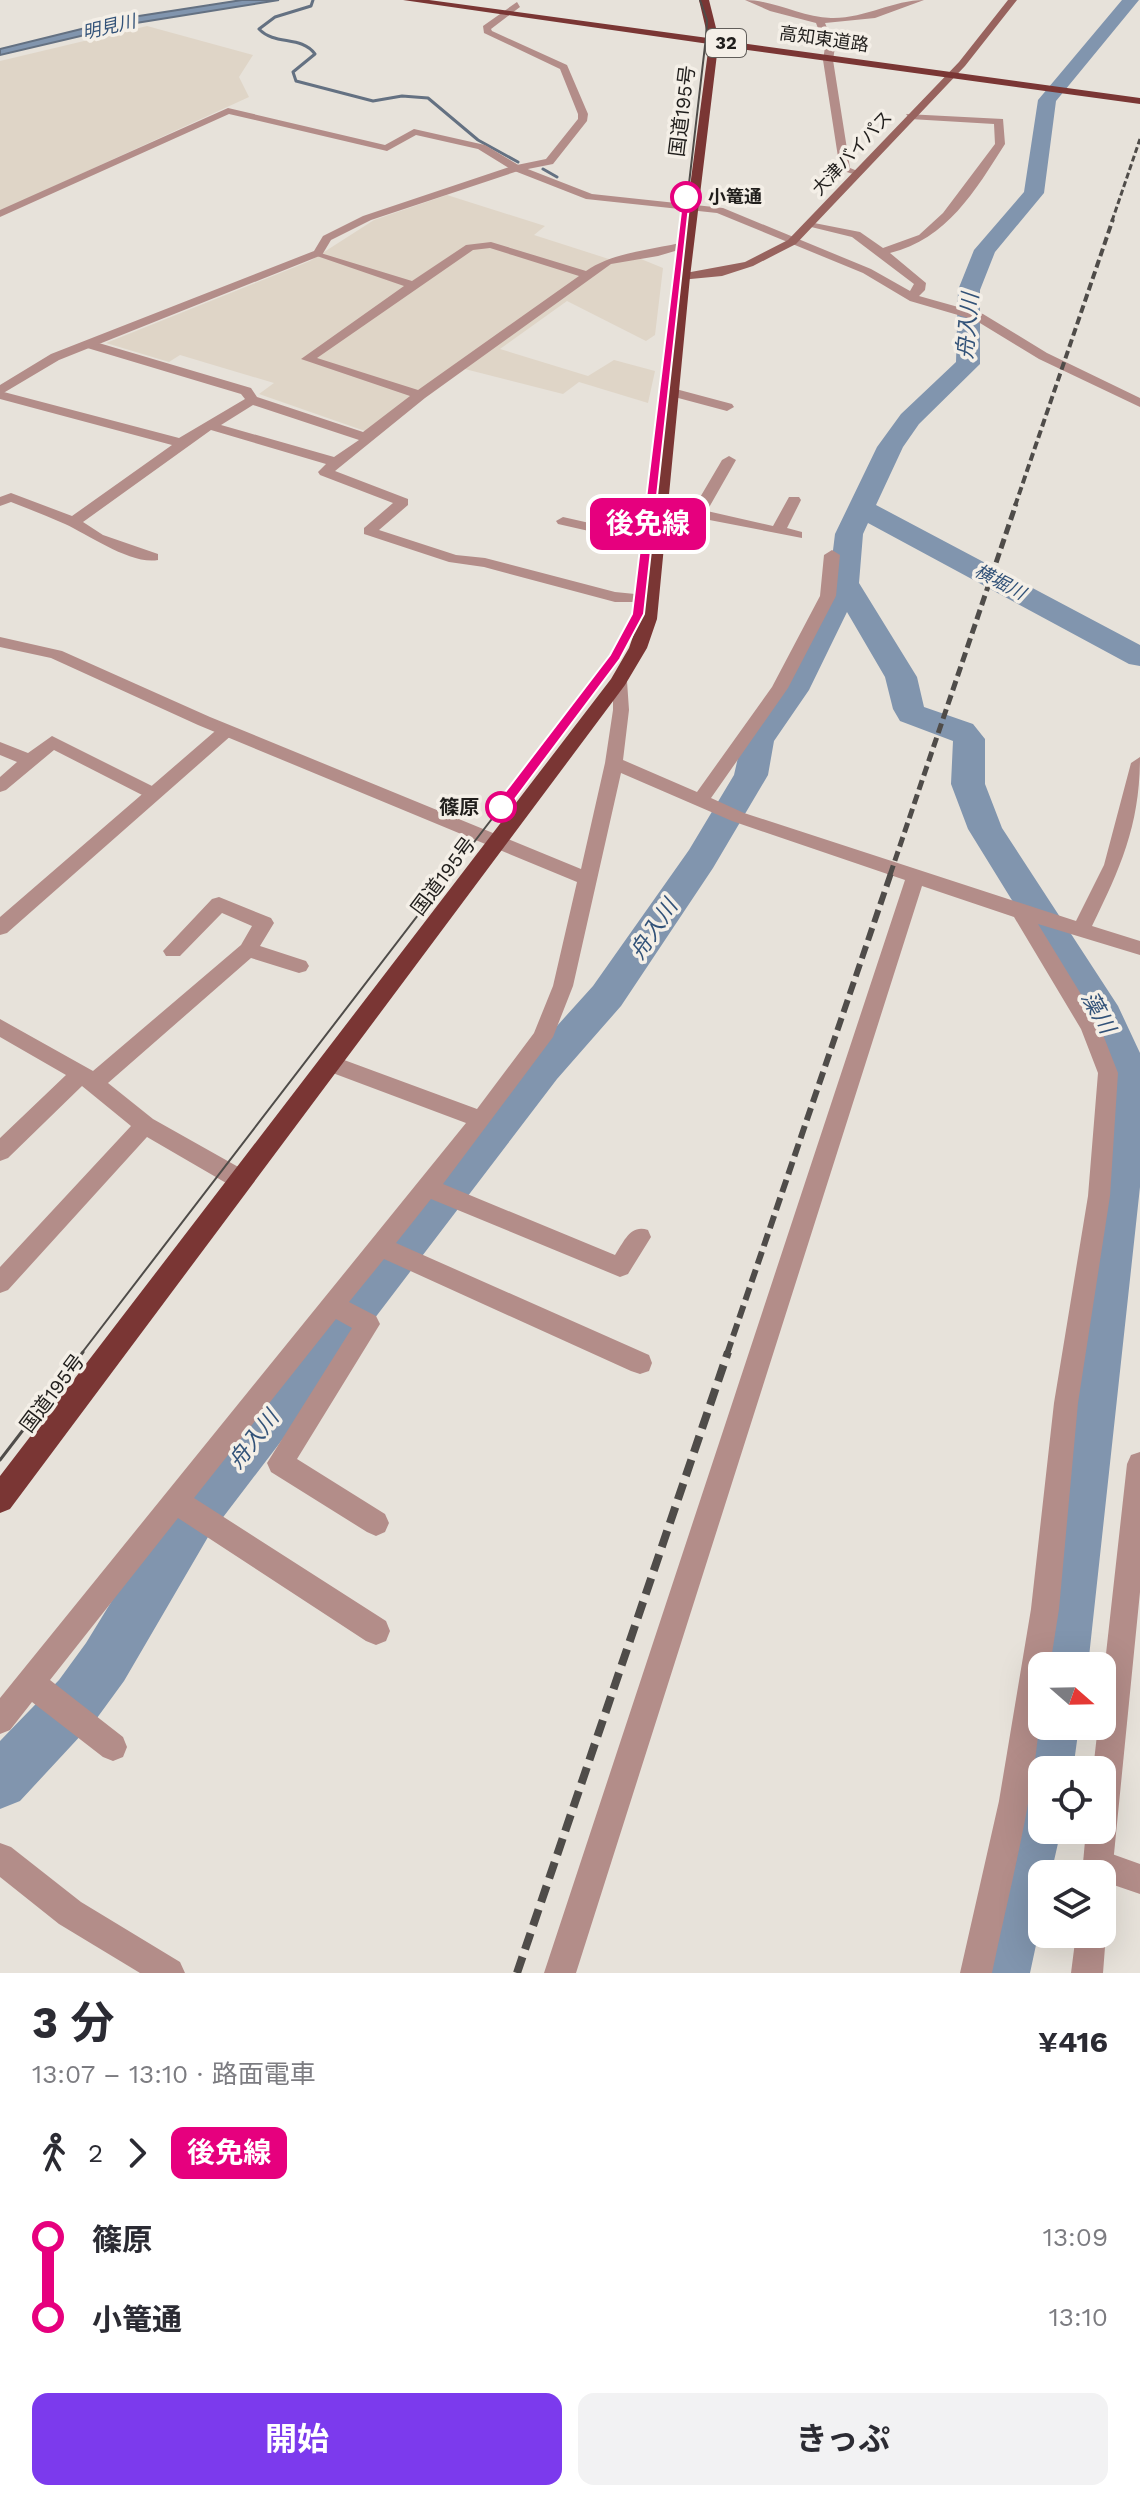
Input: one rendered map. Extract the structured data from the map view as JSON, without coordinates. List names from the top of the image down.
{
  "streets": {
    "highway": ["高知東道路", "32", "国道195号"],
    "main road": ["大津バイパス"]
  },
  "crossings": [
    ["高知東道路", "国道195号"],
    ["高知東道路", "大津バイパス"],
    ["国道195号", "大津バイパス"]
  ],
  "water": [
    "明見川",
    "舟入川",
    "横堀川",
    "藻川"
  ],
  "places": ["小篭通", "篠原"],
  "lines": ["tram line 後免線"],
  "north": "right",
  "page": {
    "on_map": "後免線",
    "heading": ["3 分", "13:07 – 13:10 · 路面電車", "¥416"],
    "legs": ["2", "後免線"],
    "list": [
      {
        "name": "篠原",
        "value": "13:09"
      },
      {
        "name": "小篭通",
        "value": "13:10"
      }
    ],
    "buttons": ["開始", "きっぷ"]
  }
}
